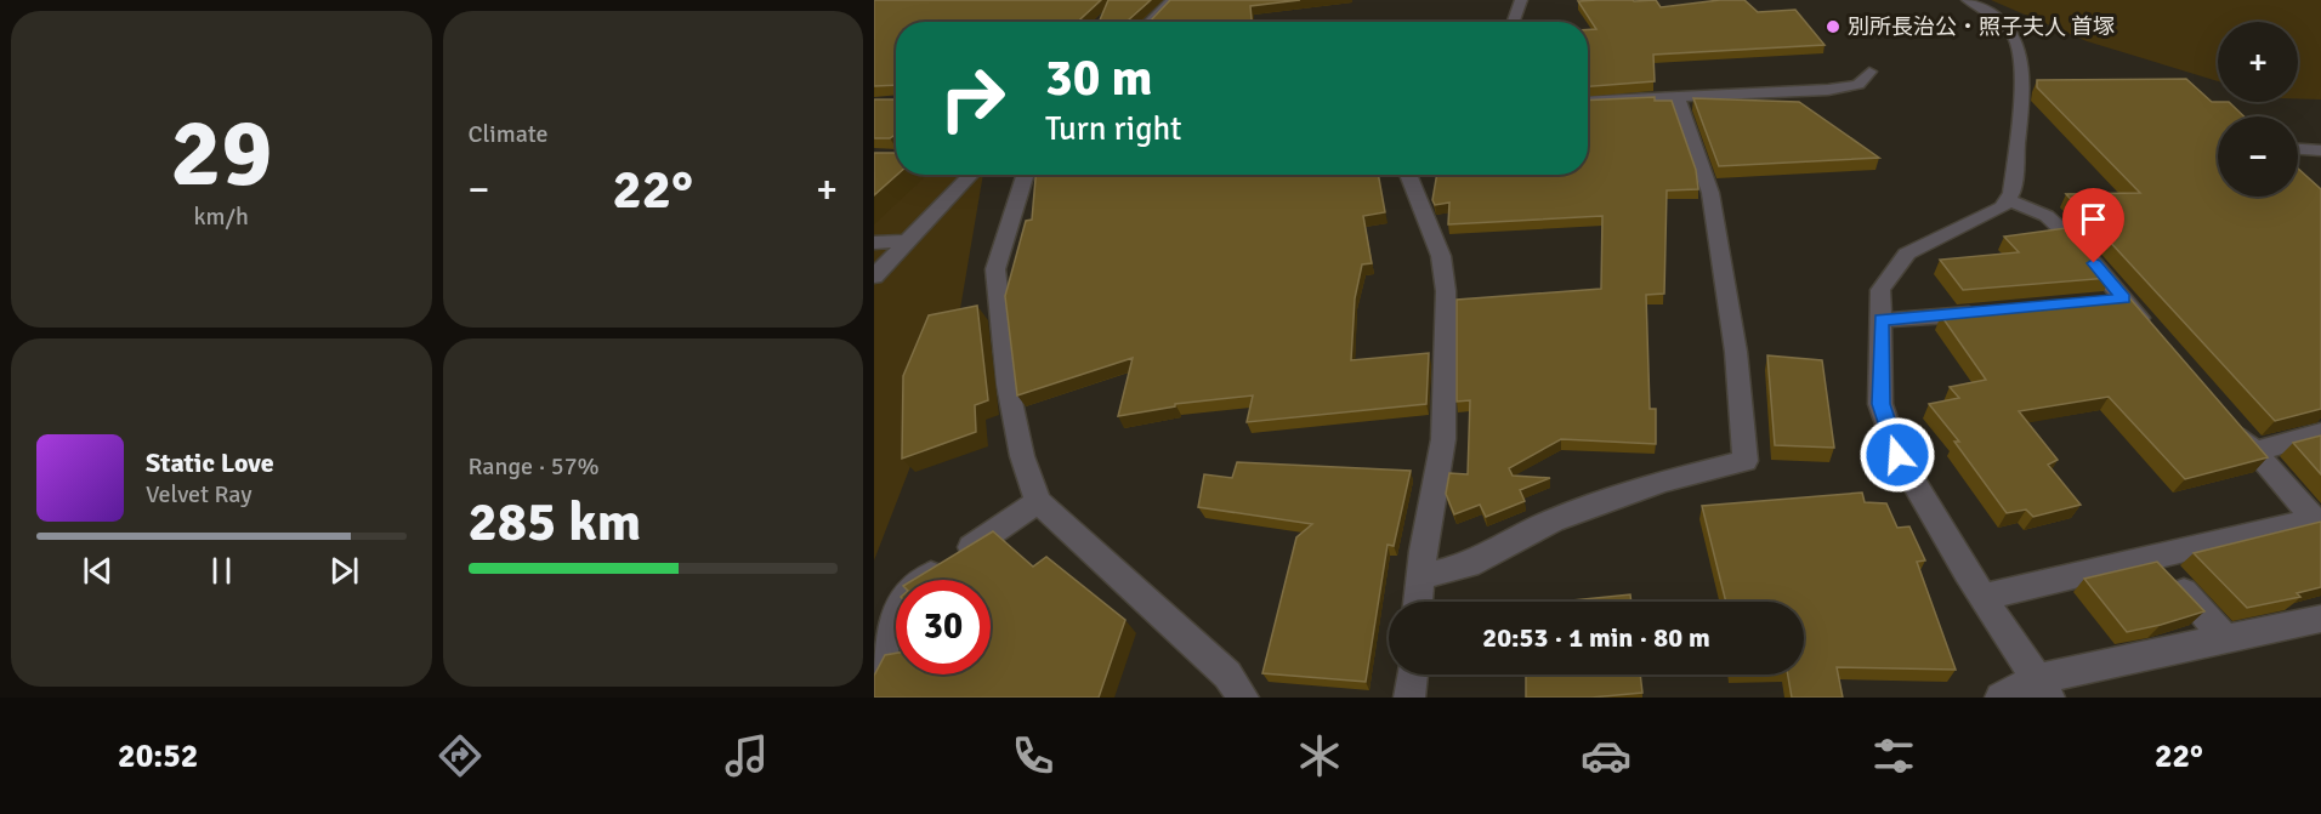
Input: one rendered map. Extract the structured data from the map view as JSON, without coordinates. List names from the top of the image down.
{
  "places": ["別所長治公・照子夫人 首塚"],
  "page": {
    "tile": [
      ["29", "km/h"],
      "Climate",
      ["Range · 57%", "285 km"]
    ],
    "map_buttons": ["+", "−"],
    "turn": ["30 m", "Turn right"],
    "heat": ["−", "22°", "+"],
    "song": ["Static Love", "Velvet Ray"],
    "limit": "30",
    "trip": "20:53 · 1 min · 80 m",
    "tabs": ["20:52", "22°"]
  }
}
